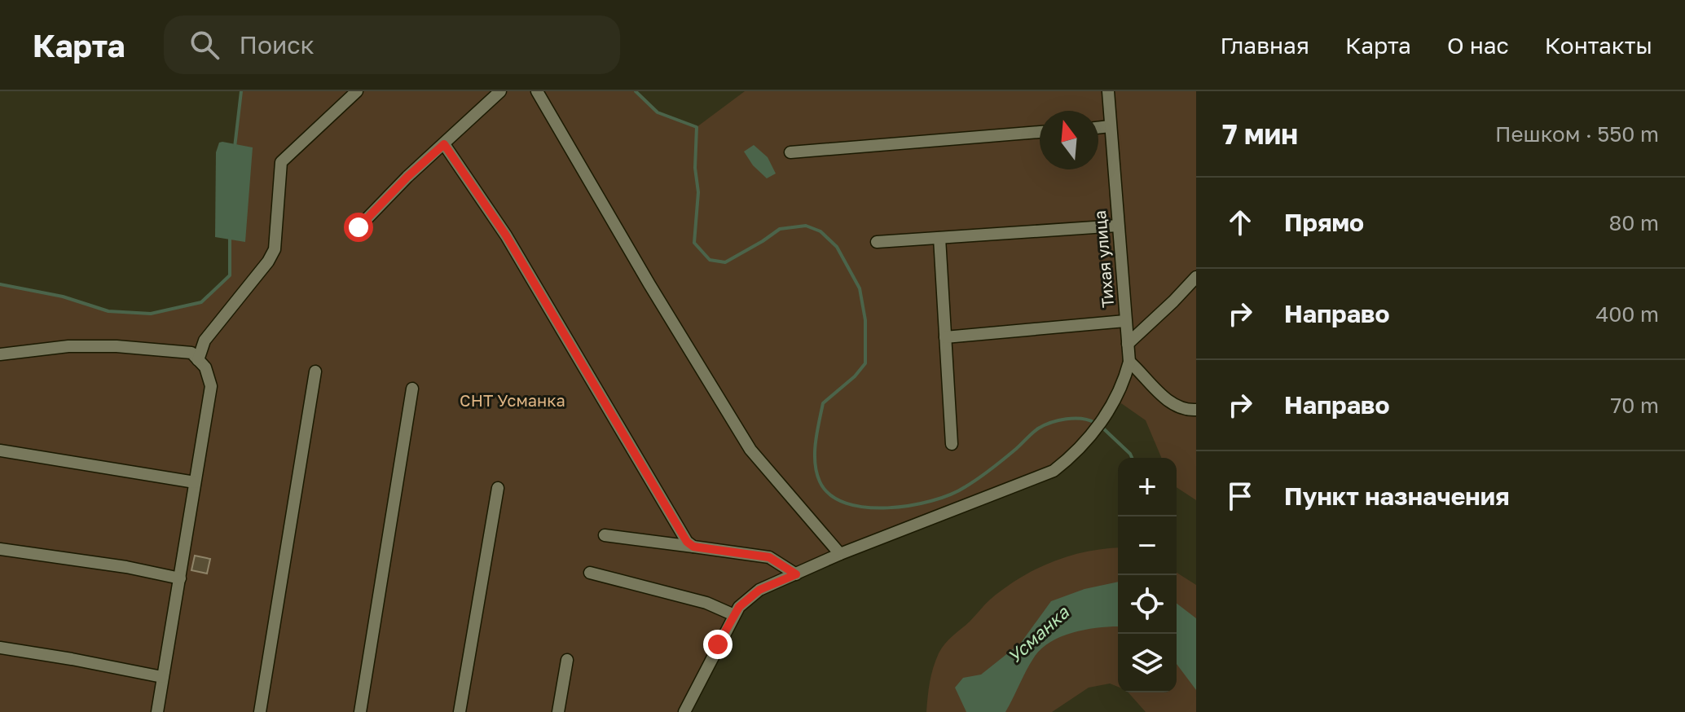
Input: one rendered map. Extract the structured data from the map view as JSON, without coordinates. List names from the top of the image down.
{
  "streets": {
    "street": ["Тихая улица"]
  },
  "water": ["Усманка"],
  "parks": ["СНТ Усманка"],
  "north": "top",
  "page": {
    "header": "Карта",
    "search": "Поиск",
    "nav": [
      "Главная",
      "Карта",
      "О нас",
      "Контакты"
    ],
    "heading": ["7 мин", "Пешком · 550 m"],
    "list": [
      ["Прямо", "80 m"],
      ["Направо", "400 m"],
      ["Направо", "70 m"],
      "Пункт назначения"
    ],
    "map_buttons": ["+", "−"]
  }
}
